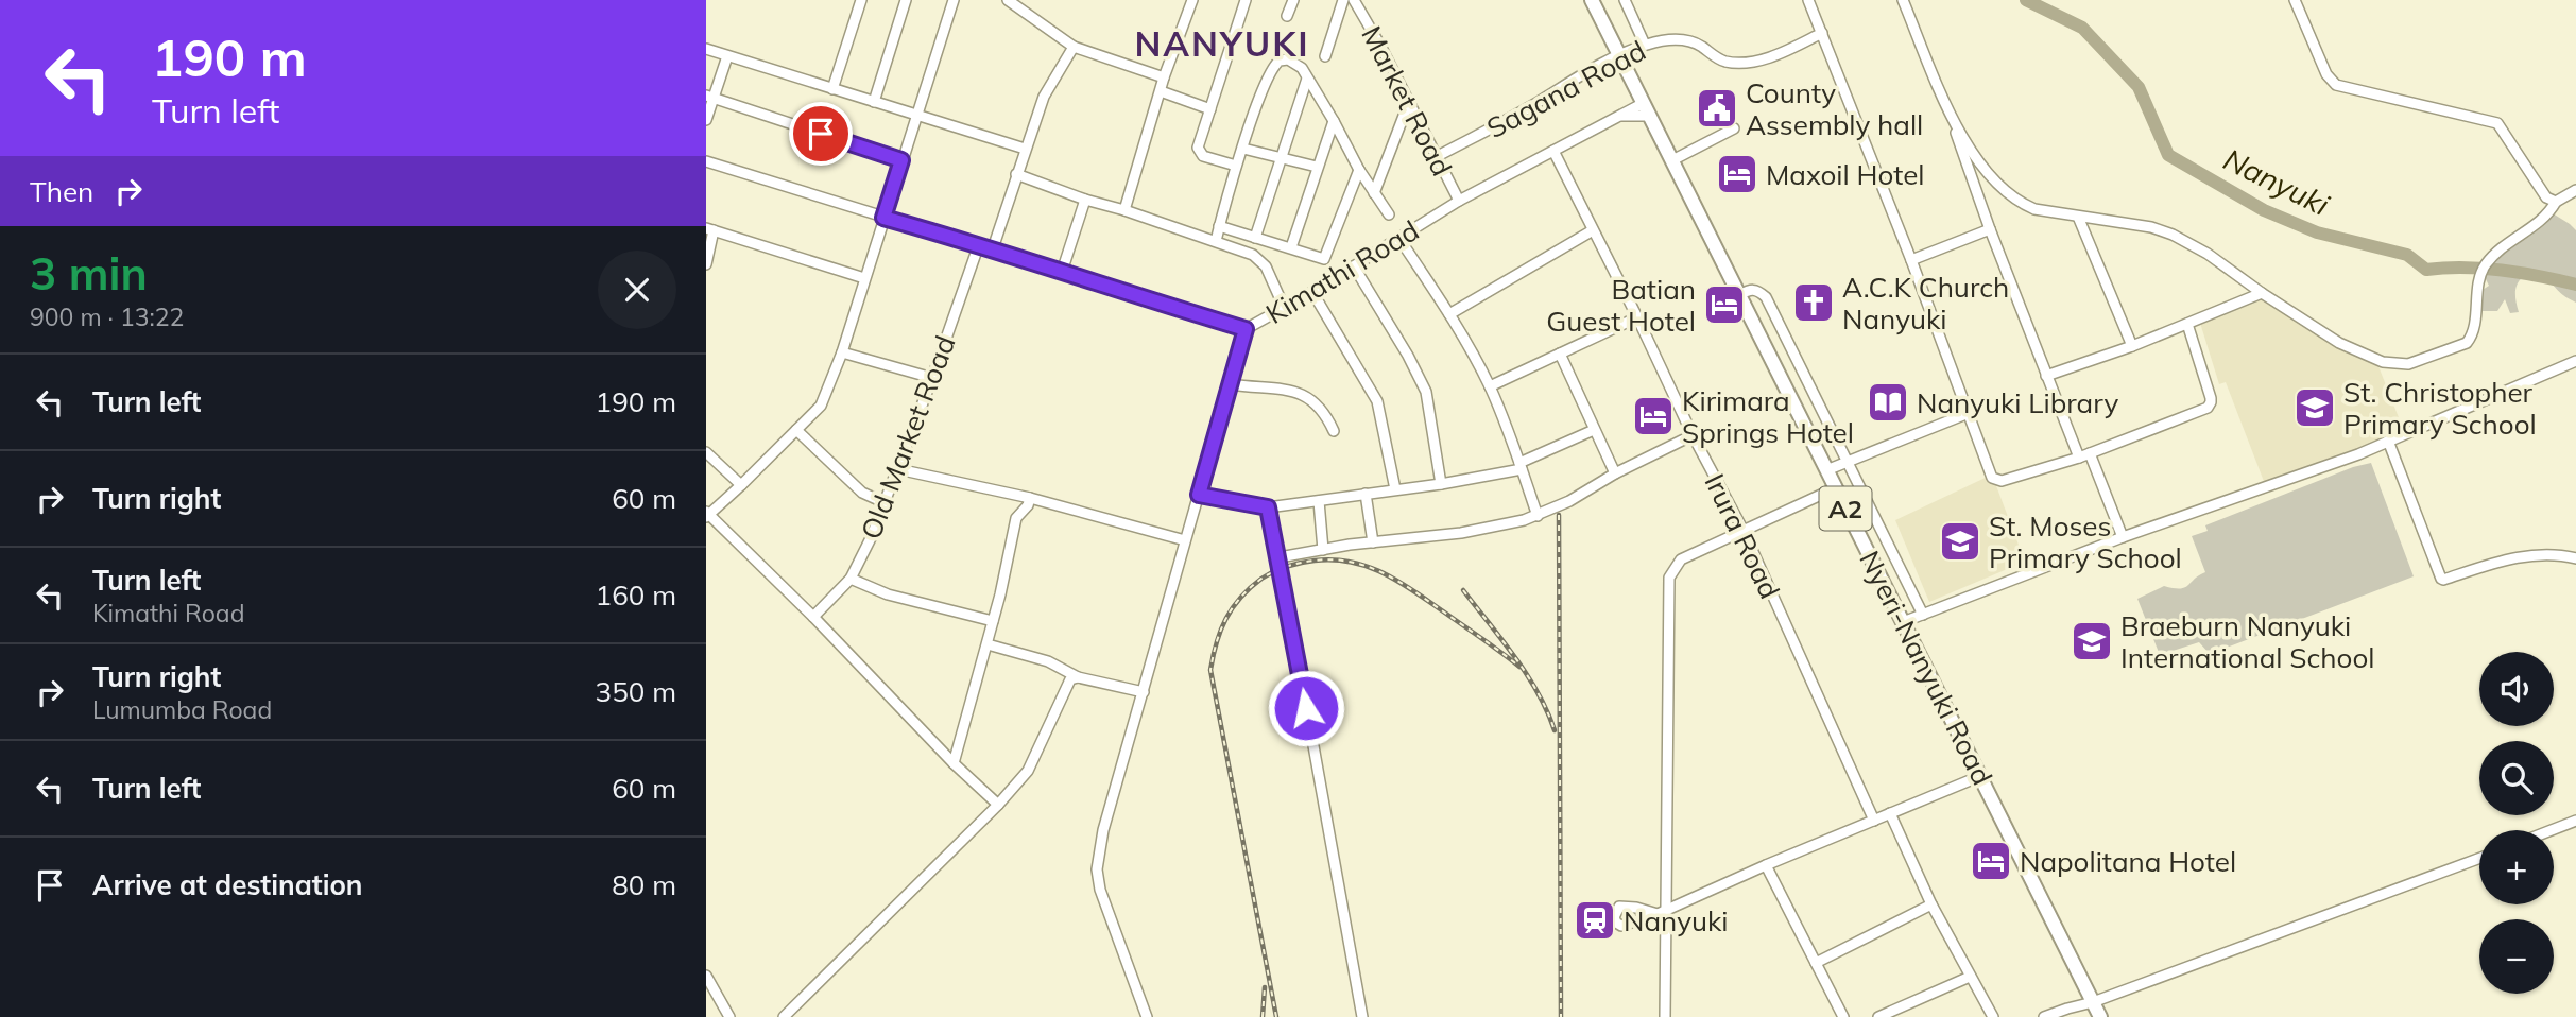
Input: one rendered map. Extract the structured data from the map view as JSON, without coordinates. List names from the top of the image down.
{
  "streets": {
    "highway": ["A2", "Nyeri-Nanyuki Road"],
    "street": [
      "Sagana Road",
      "Market Road",
      "Kimathi Road",
      "Old Market Road",
      "Irura Road"
    ]
  },
  "crossings": [
    ["Sagana Road", "Market Road"],
    ["Sagana Road", "Nyeri-Nanyuki Road"],
    ["Market Road", "Kimathi Road"],
    ["Kimathi Road", "Old Market Road"],
    ["Kimathi Road", "Irura Road"],
    ["Kimathi Road", "Nyeri-Nanyuki Road"]
  ],
  "districts": ["NANYUKI"],
  "water": ["Nanyuki"],
  "places": {
    "public building": ["County Assembly hall"],
    "hotel": [
      "Maxoil Hotel",
      "Batian Guest Hotel",
      "Kirimara Springs Hotel",
      "Napolitana Hotel"
    ],
    "church": ["A.C.K Church Nanyuki"],
    "library": ["Nanyuki Library"],
    "school or university": ["St. Christopher Primary School", "St. Moses Primary School", "Braeburn Nanyuki International School"],
    "station": ["Nanyuki"]
  },
  "page": {
    "turn": ["190 m", "Turn left"],
    "then": "Then",
    "heading": ["3 min", "900 m · 13:22"],
    "list": [
      {
        "name": "Turn left",
        "value": "190 m"
      },
      {
        "name": "Turn right",
        "value": "60 m"
      },
      {
        "name": "Turn left",
        "note": "Kimathi Road",
        "value": "160 m"
      },
      {
        "name": "Turn right",
        "note": "Lumumba Road",
        "value": "350 m"
      },
      {
        "name": "Turn left",
        "value": "60 m"
      },
      {
        "name": "Arrive at destination",
        "value": "80 m"
      }
    ],
    "map_buttons": ["+", "−"]
  }
}
